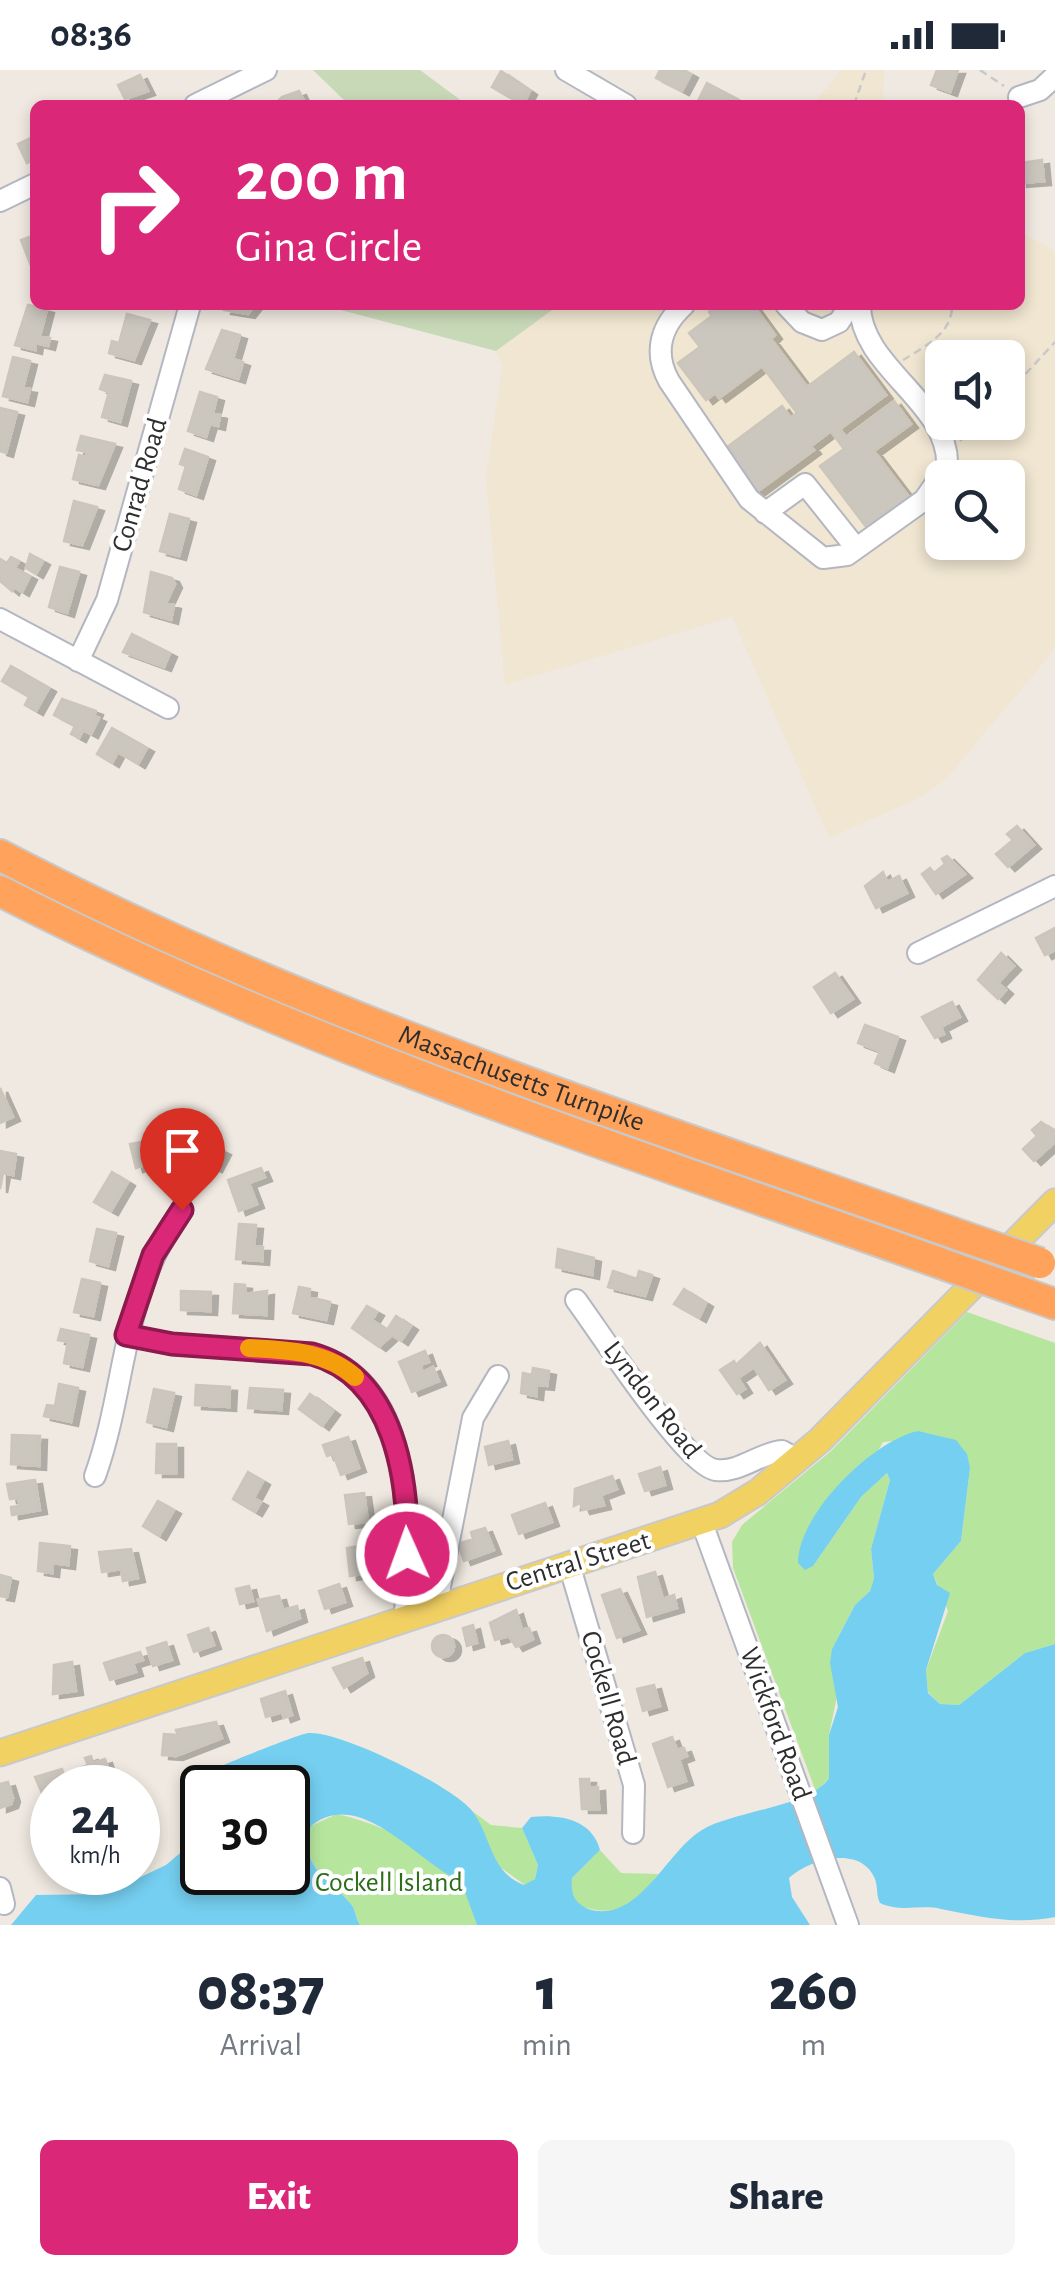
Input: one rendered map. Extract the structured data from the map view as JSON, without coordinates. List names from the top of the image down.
{
  "streets": {
    "highway": ["Massachusetts Turnpike"],
    "main road": ["Central Street"],
    "street": [
      "Conrad Road",
      "Lyndon Road",
      "Cockell Road",
      "Wickford Road"
    ]
  },
  "crossings": [
    ["Lyndon Road", "Central Street"],
    ["Central Street", "Cockell Road"],
    ["Central Street", "Wickford Road"]
  ],
  "parks": ["Cockell Island"],
  "page": {
    "status": "08:36",
    "turn": ["200 m", "Gina Circle"],
    "speed": "24 km/h",
    "limit": "30",
    "eta": [
      "08:37",
      "Arrival",
      "1",
      "min",
      "260",
      "m"
    ],
    "buttons": ["Exit", "Share"]
  }
}
